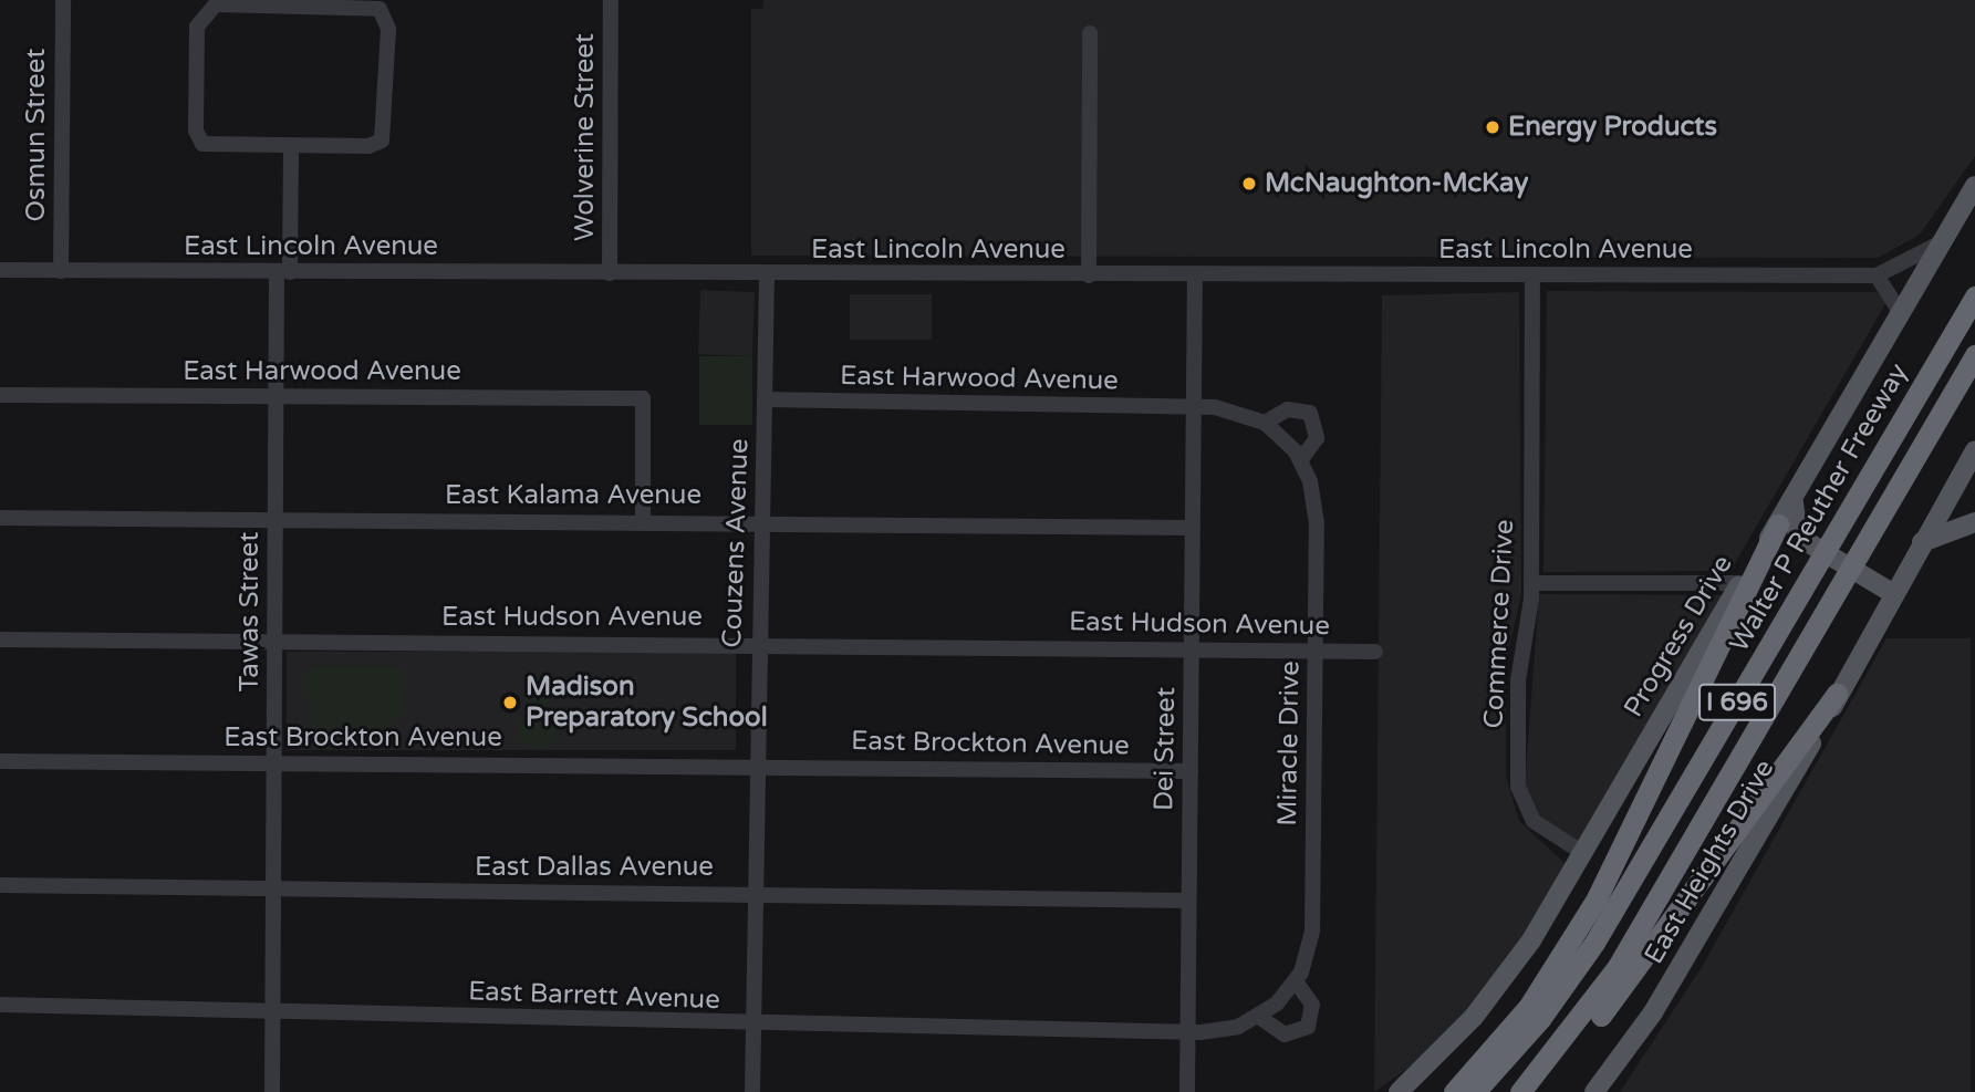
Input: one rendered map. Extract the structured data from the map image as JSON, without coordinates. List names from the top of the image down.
{
  "streets": {
    "highway": ["Walter P Reuther Freeway", "I 696"],
    "main road": ["Progress Drive", "East Heights Drive"],
    "street": [
      "Osmun Street",
      "Wolverine Street",
      "East Lincoln Avenue",
      "East Harwood Avenue",
      "East Kalama Avenue",
      "Couzens Avenue",
      "Tawas Street",
      "East Hudson Avenue",
      "Commerce Drive",
      "East Brockton Avenue",
      "Miracle Drive",
      "Dei Street",
      "East Dallas Avenue",
      "East Barrett Avenue"
    ]
  },
  "crossings": [
    ["Osmun Street", "East Lincoln Avenue"],
    ["Wolverine Street", "East Lincoln Avenue"],
    ["East Lincoln Avenue", "Couzens Avenue"],
    ["East Lincoln Avenue", "Tawas Street"],
    ["East Lincoln Avenue", "Commerce Drive"],
    ["East Lincoln Avenue", "Progress Drive"],
    ["East Lincoln Avenue", "Dei Street"],
    ["East Harwood Avenue", "East Kalama Avenue"],
    ["East Harwood Avenue", "Couzens Avenue"],
    ["East Harwood Avenue", "Tawas Street"],
    ["East Harwood Avenue", "Dei Street"],
    ["East Kalama Avenue", "Couzens Avenue"],
    ["East Kalama Avenue", "Tawas Street"],
    ["East Kalama Avenue", "Dei Street"],
    ["Couzens Avenue", "East Hudson Avenue"],
    ["Couzens Avenue", "East Brockton Avenue"],
    ["Couzens Avenue", "East Dallas Avenue"],
    ["Couzens Avenue", "East Barrett Avenue"],
    ["Tawas Street", "East Hudson Avenue"],
    ["Tawas Street", "East Brockton Avenue"],
    ["Tawas Street", "East Dallas Avenue"],
    ["Tawas Street", "East Barrett Avenue"],
    ["East Hudson Avenue", "Miracle Drive"],
    ["East Hudson Avenue", "Dei Street"],
    ["Commerce Drive", "Progress Drive"],
    ["East Brockton Avenue", "Dei Street"],
    ["Miracle Drive", "Dei Street"],
    ["Miracle Drive", "East Barrett Avenue"],
    ["Dei Street", "East Dallas Avenue"],
    ["Dei Street", "East Barrett Avenue"]
  ],
  "places": ["Energy Products", "McNaughton-McKay", "Madison Preparatory School"]
}
